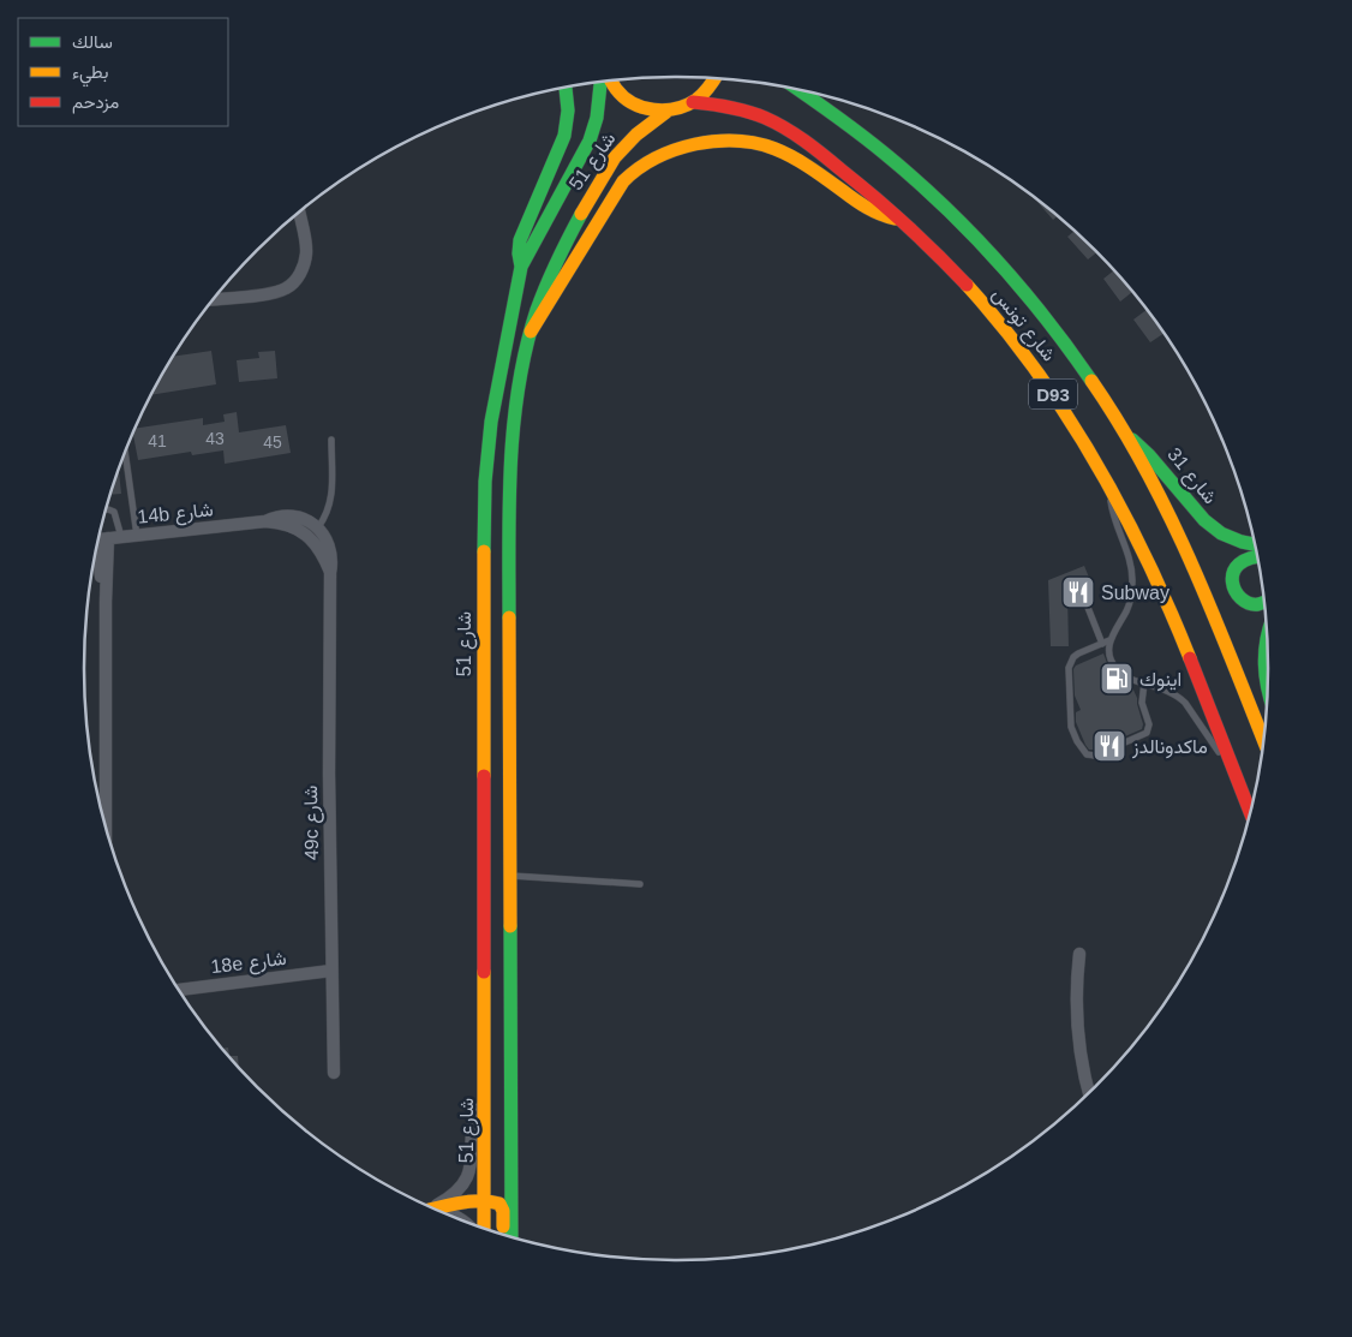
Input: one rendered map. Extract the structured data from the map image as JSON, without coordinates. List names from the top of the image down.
{
  "streets": {
    "street": [
      "شارع 51",
      "شارع تونس",
      "D93",
      "شارع 31",
      "14b شارع",
      "49c شارع",
      "18e شارع"
    ]
  },
  "crossings": [
    ["شارع 51", "شارع تونس"],
    ["شارع تونس", "شارع 31"],
    ["14b شارع", "49c شارع"],
    ["49c شارع", "18e شارع"]
  ],
  "places": {
    "restaurant": ["Subway", "ماكدونالدز"],
    "fuel station": ["اينوك"]
  },
  "house_numbers": ["43", "41", "45"],
  "legend": ["سالك", "بطيء", "مزدحم"]
}
